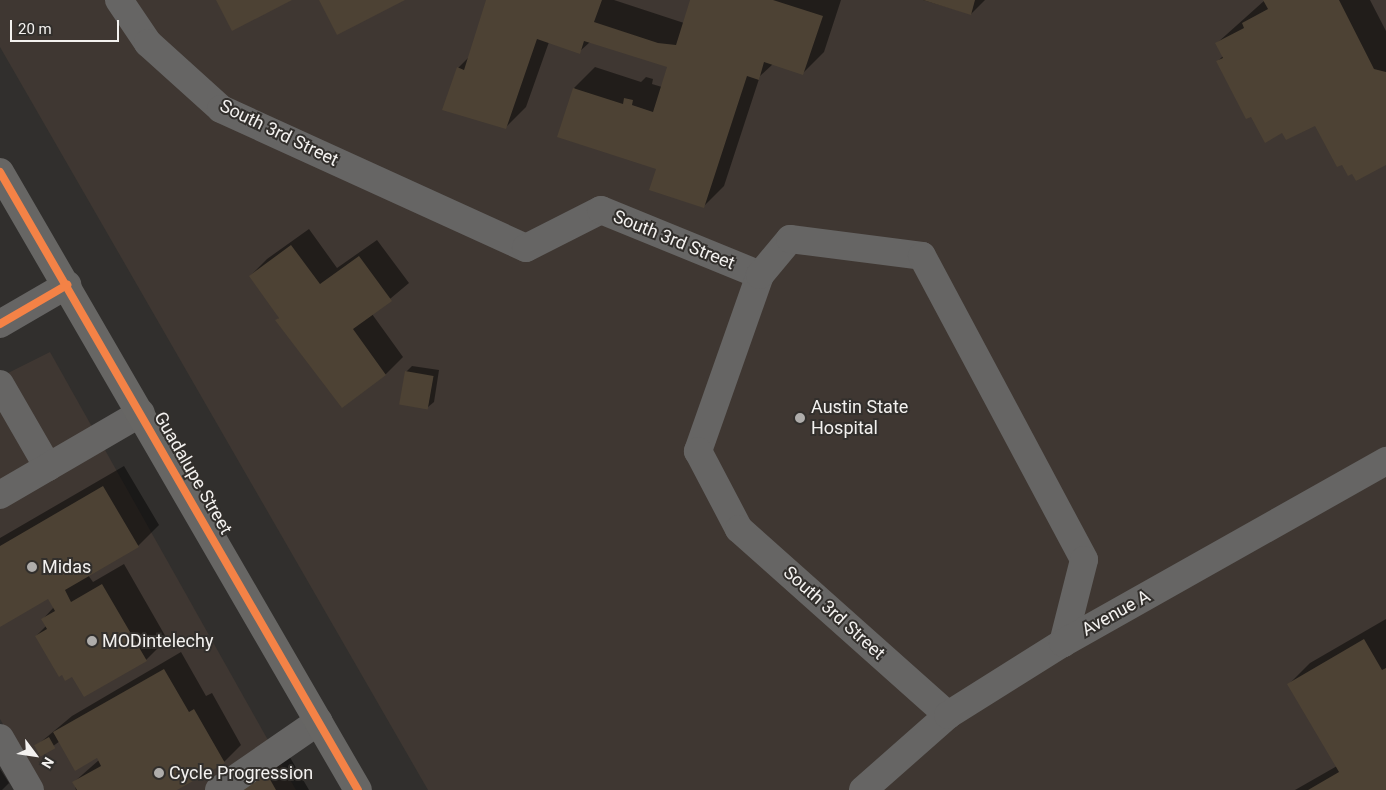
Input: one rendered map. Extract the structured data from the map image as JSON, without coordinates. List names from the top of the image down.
{
  "streets": {
    "main road": ["Guadalupe Street"],
    "street": ["South 3rd Street", "Avenue A"]
  },
  "crossings": [
    ["South 3rd Street", "Avenue A"]
  ],
  "places": [
    "Austin State Hospital",
    "Midas",
    "MODintelechy",
    "Cycle Progression"
  ],
  "scale_bar": "20 m",
  "north": "bottom right"
}
